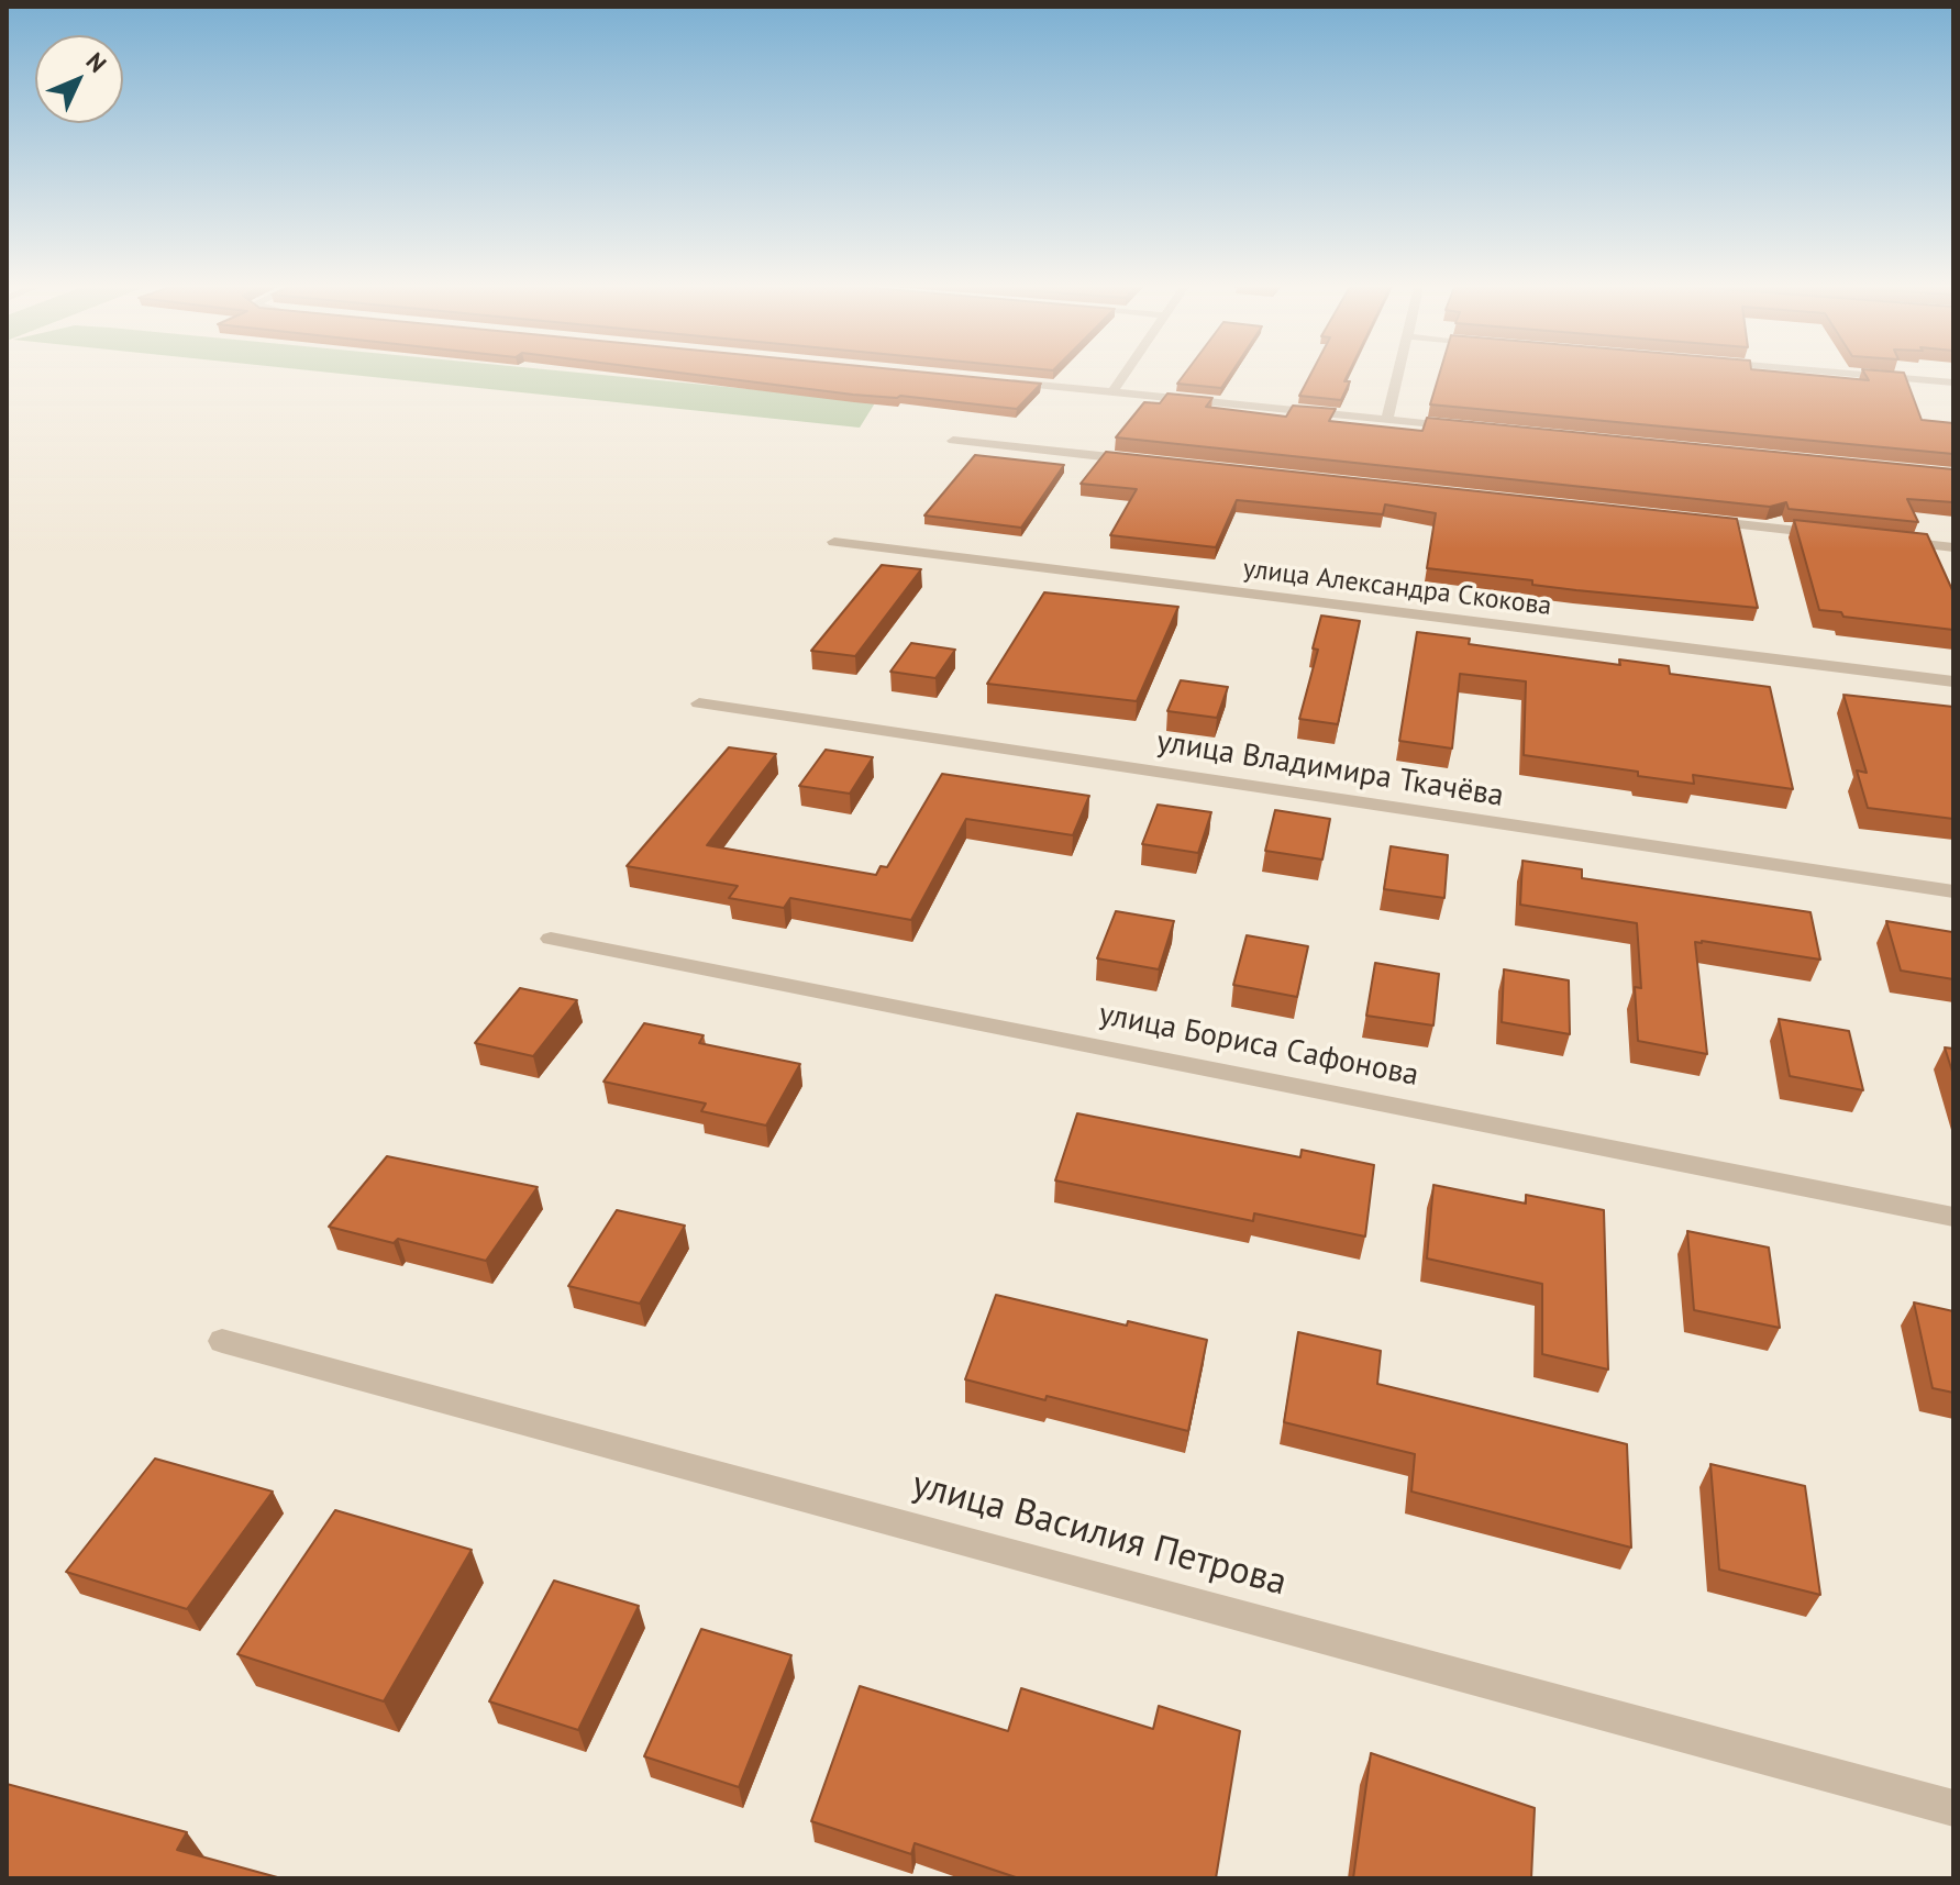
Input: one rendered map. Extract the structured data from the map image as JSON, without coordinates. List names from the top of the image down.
{
  "streets": {
    "street": [
      "улица Александра Скокова",
      "улица Владимира Ткачёва",
      "улица Бориса Сафонова",
      "улица Василия Петрова"
    ]
  },
  "north": "top right"
}
